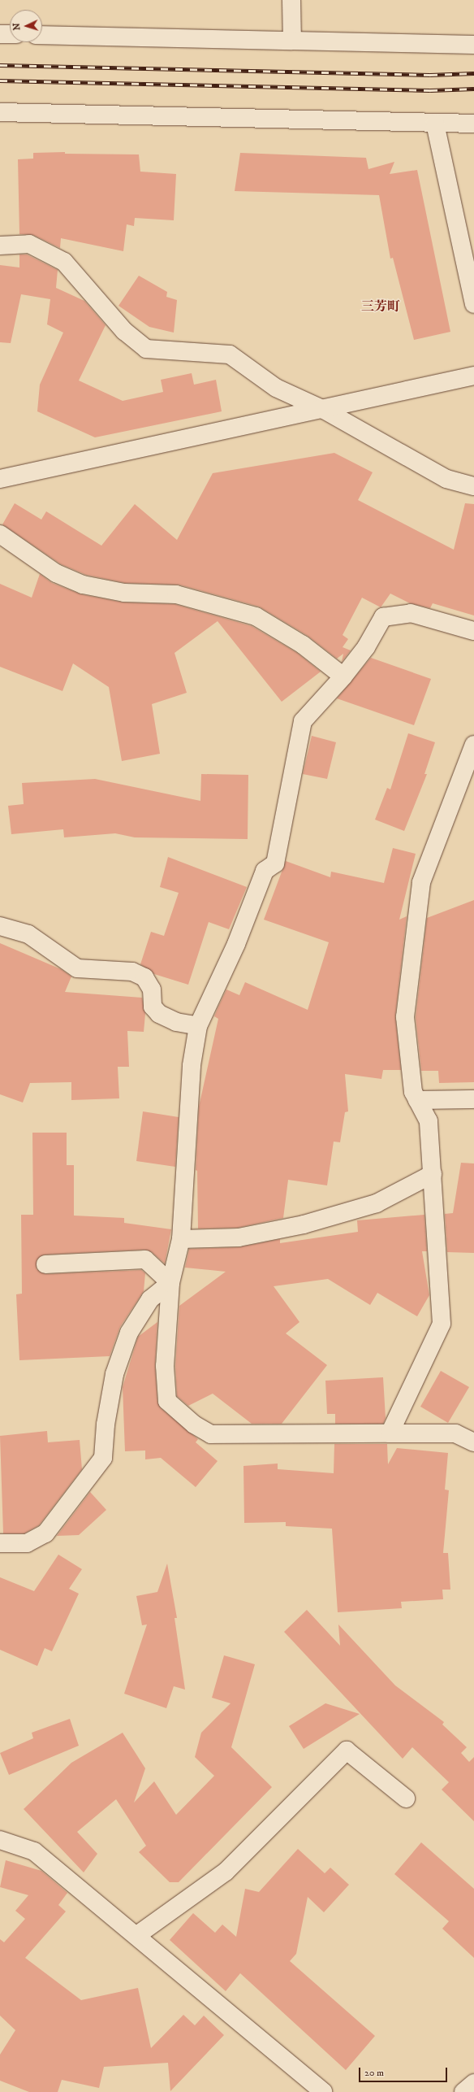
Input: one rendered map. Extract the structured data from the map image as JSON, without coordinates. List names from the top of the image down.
{
  "districts": ["三芳町"],
  "scale_bar": "20 m",
  "north": "left"
}
